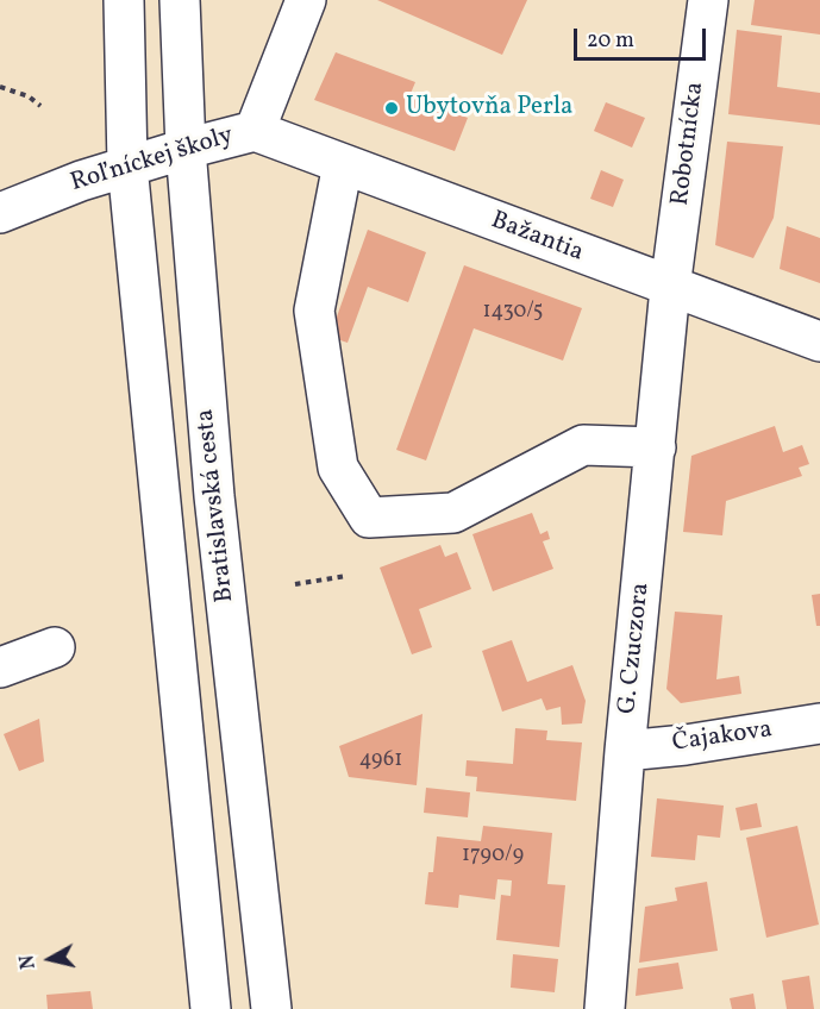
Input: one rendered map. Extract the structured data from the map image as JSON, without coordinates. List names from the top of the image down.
{
  "streets": {
    "main road": [
      "Robotnícka",
      "Roľníckej školy",
      "Bažantia",
      "Bratislavská cesta",
      "G. Czuczora",
      "Čajakova"
    ]
  },
  "crossings": [
    ["Robotnícka", "Bažantia"],
    ["Robotnícka", "G. Czuczora"],
    ["Roľníckej školy", "Bažantia"],
    ["Roľníckej školy", "Bratislavská cesta"],
    ["Bažantia", "G. Czuczora"],
    ["G. Czuczora", "Čajakova"]
  ],
  "places": ["Ubytovňa Perla"],
  "house_numbers": ["1430/5", "4961", "1790/9"],
  "scale_bar": "20 m",
  "north": "left"
}
